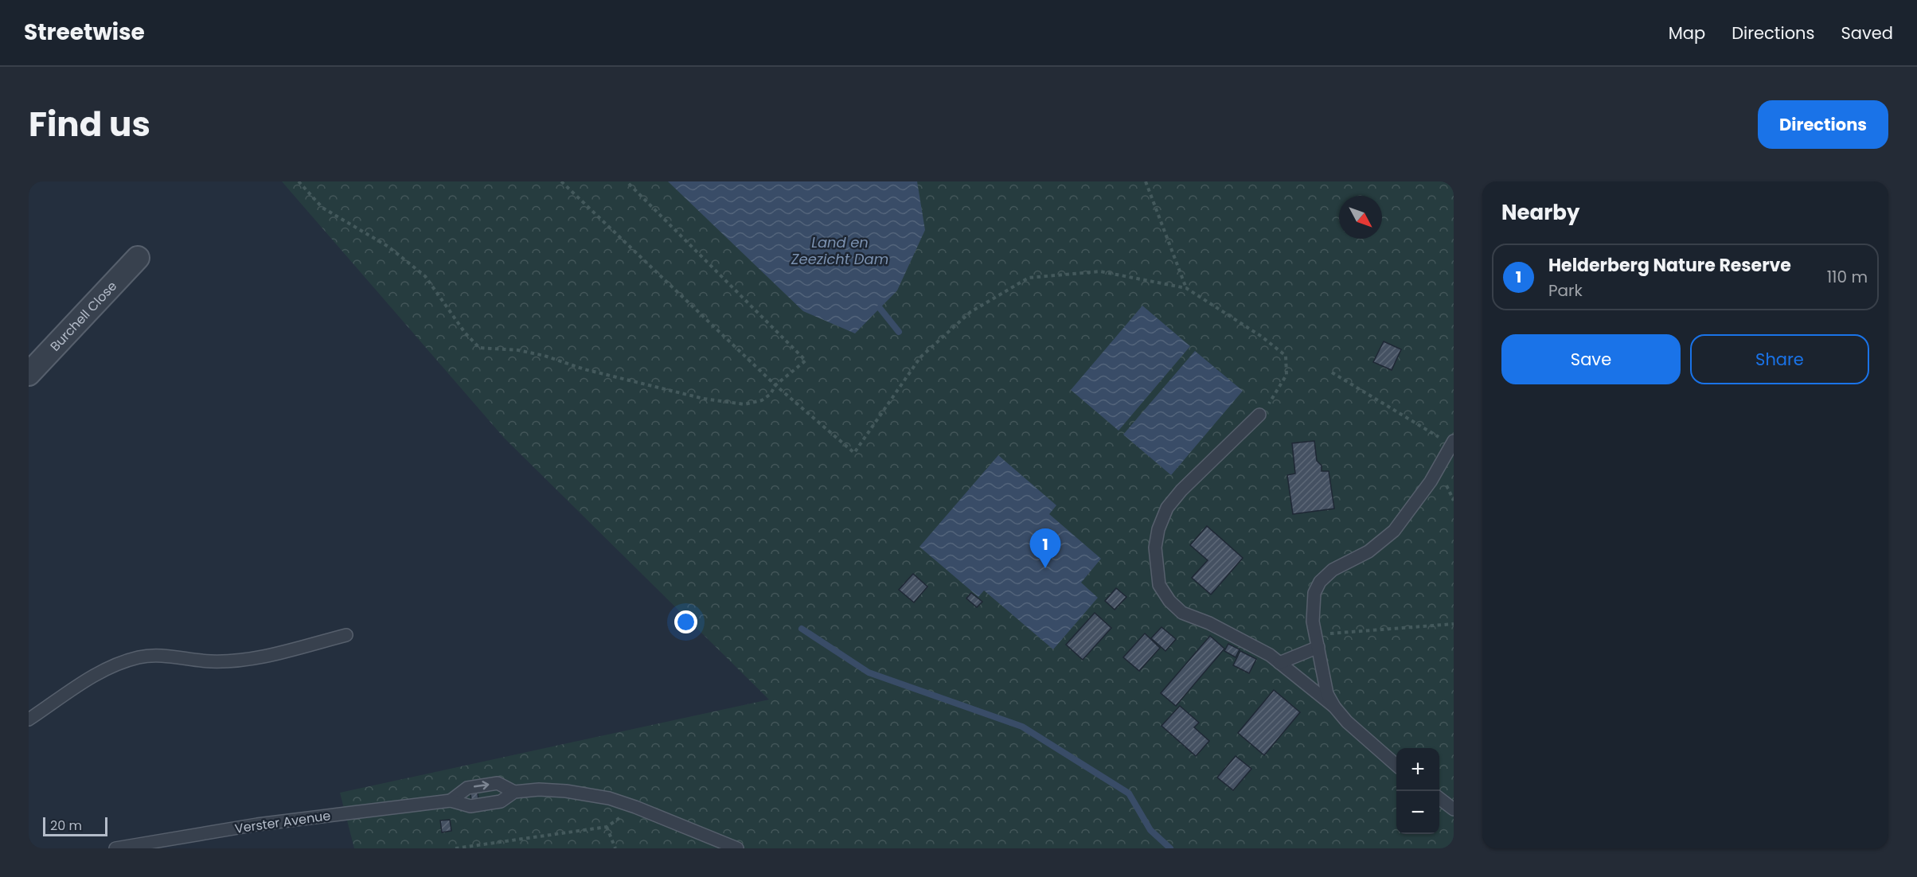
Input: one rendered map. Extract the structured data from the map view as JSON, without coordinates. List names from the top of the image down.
{
  "streets": {
    "street": ["Burchell Close"],
    "lane": ["Verster Avenue"]
  },
  "water": ["Land en Zeezicht Dam"],
  "scale_bar": "20 m",
  "north": "bottom right",
  "page": {
    "header": "Streetwise",
    "nav": ["Map", "Directions", "Saved"],
    "title": "Find us",
    "buttons": [
      "Directions",
      ["Save", "Share"]
    ],
    "heading": "Nearby",
    "list": [
      {
        "mark": "1",
        "name": "Helderberg Nature Reserve",
        "note": "Park",
        "value": "110 m"
      }
    ],
    "pins": "1",
    "map_buttons": ["+", "−"],
    "scale": "20 m"
  }
}
